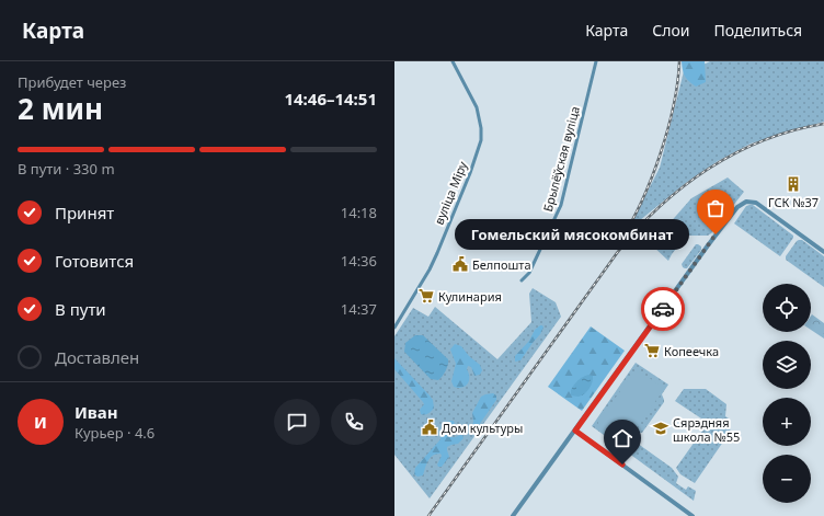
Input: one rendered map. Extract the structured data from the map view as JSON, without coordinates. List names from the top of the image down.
{
  "streets": {
    "street": ["Брылёўская вуліца", "вуліца Міру"]
  },
  "places": {
    "building": ["ГСК №37"],
    "other": ["Гомельский мясокомбинат"],
    "public building": ["Белпошта", "Дом культуры"],
    "supermarket": ["Кулинария", "Копеечка"],
    "school or university": ["Сярэдняя школа №55"]
  },
  "page": {
    "header": "Карта",
    "nav": ["Карта", "Слои", "Поделиться"],
    "heading": ["2 мин", "Прибудет через", "14:46–14:51"],
    "panel": ["Иван", "Курьер · 4.6"],
    "bar": "В пути · 330 m",
    "list": [
      ["Принят", "14:18"],
      ["Готовится", "14:36"],
      ["В пути", "14:37"],
      "Доставлен"
    ],
    "bubble": "Гомельский мясокомбинат",
    "map_buttons": ["+", "−"],
    "round": "И"
  }
}
